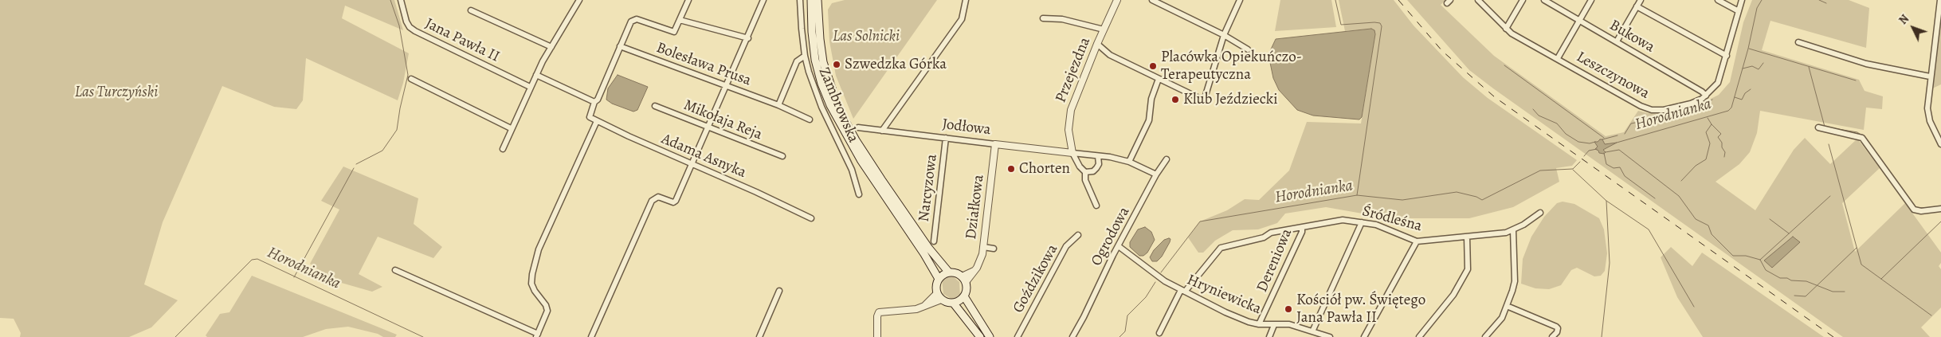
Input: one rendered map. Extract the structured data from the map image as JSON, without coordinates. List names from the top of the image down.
{
  "streets": {
    "main road": ["Zambrowska"],
    "street": [
      "Bukowa",
      "Jana Pawła II",
      "Bolesława Prusa",
      "Przejezdna",
      "Leszczynowa",
      "Mikołaja Reja",
      "Jodłowa",
      "Adama Asnyka",
      "Narcyzowa",
      "Działkowa",
      "Śródleśna",
      "Ogrodowa",
      "Dereniowa",
      "Goździkowa",
      "Hryniewicka"
    ]
  },
  "crossings": [
    ["Bukowa", "Leszczynowa"],
    ["Przejezdna", "Jodłowa"],
    ["Jodłowa", "Narcyzowa"],
    ["Jodłowa", "Działkowa"],
    ["Śródleśna", "Dereniowa"],
    ["Śródleśna", "Hryniewicka"],
    ["Ogrodowa", "Hryniewicka"],
    ["Dereniowa", "Hryniewicka"]
  ],
  "water": ["Horodnianka"],
  "parks": ["Las Solnicki", "Las Turczyński"],
  "places": [
    "Szwedzka Górka",
    "Placówka Opiekuńczo- Terapeutyczna",
    "Klub Jeździecki",
    "Chorten",
    "Kościół pw. Świętego Jana Pawła II"
  ],
  "north": "top left"
}
